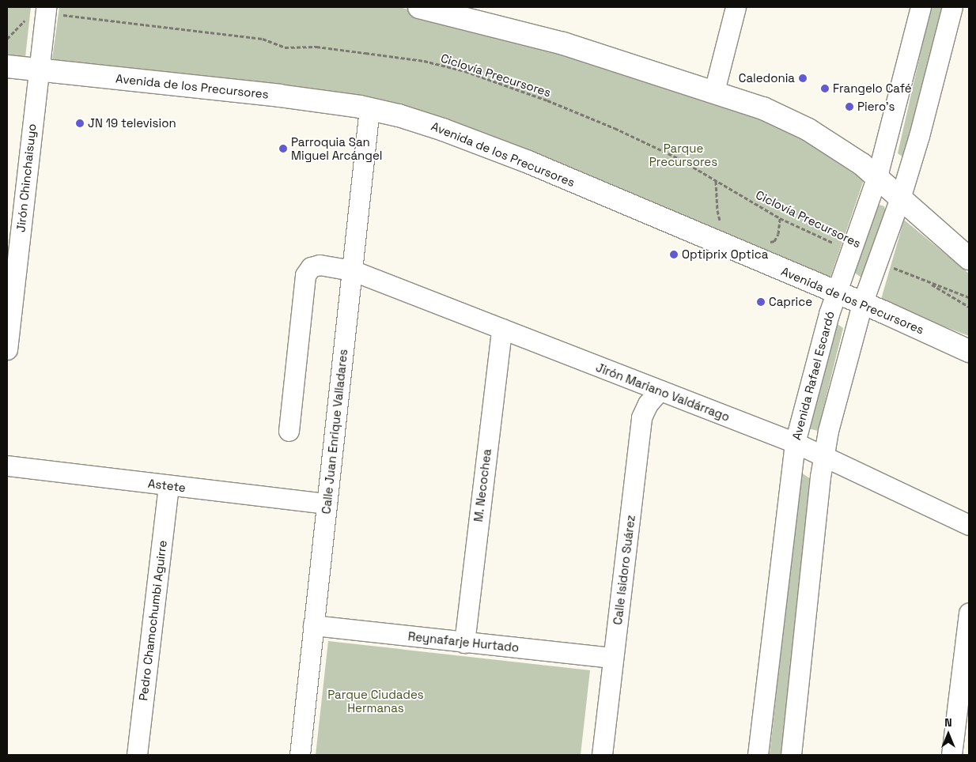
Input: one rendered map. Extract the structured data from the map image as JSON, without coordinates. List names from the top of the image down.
{
  "streets": {
    "main road": ["Avenida de los Precursores"],
    "street": [
      "Jirón Chinchaisuyo",
      "Avenida Rafael Escardó",
      "Jirón Mariano Valdárrago",
      "Calle Juan Enrique Valladares",
      "Astete",
      "M. Necochea",
      "Calle Isidoro Suárez",
      "Pedro Chamochumbi Aguirre",
      "Reynafarje Hurtado"
    ],
    "path": ["Ciclovía Precursores"]
  },
  "crossings": [
    ["Ciclovía Precursores", "Jirón Chinchaisuyo"],
    ["Ciclovía Precursores", "Avenida Rafael Escardó"],
    ["Avenida de los Precursores", "Jirón Chinchaisuyo"],
    ["Avenida de los Precursores", "Avenida Rafael Escardó"],
    ["Avenida de los Precursores", "Calle Juan Enrique Valladares"],
    ["Avenida Rafael Escardó", "Jirón Mariano Valdárrago"],
    ["Jirón Mariano Valdárrago", "Calle Juan Enrique Valladares"],
    ["Jirón Mariano Valdárrago", "M. Necochea"],
    ["Jirón Mariano Valdárrago", "Calle Isidoro Suárez"],
    ["Calle Juan Enrique Valladares", "Astete"],
    ["Calle Juan Enrique Valladares", "Reynafarje Hurtado"],
    ["Astete", "Pedro Chamochumbi Aguirre"],
    ["M. Necochea", "Reynafarje Hurtado"],
    ["Calle Isidoro Suárez", "Reynafarje Hurtado"]
  ],
  "parks": ["Parque Precursores", "Parque Ciudades Hermanas"],
  "places": [
    "Caledonia",
    "Frangelo Café",
    "Piero's",
    "JN 19 television",
    "Parroquia San Miguel Arcángel",
    "Optiprix Optica",
    "Caprice"
  ],
  "north": "top"
}
